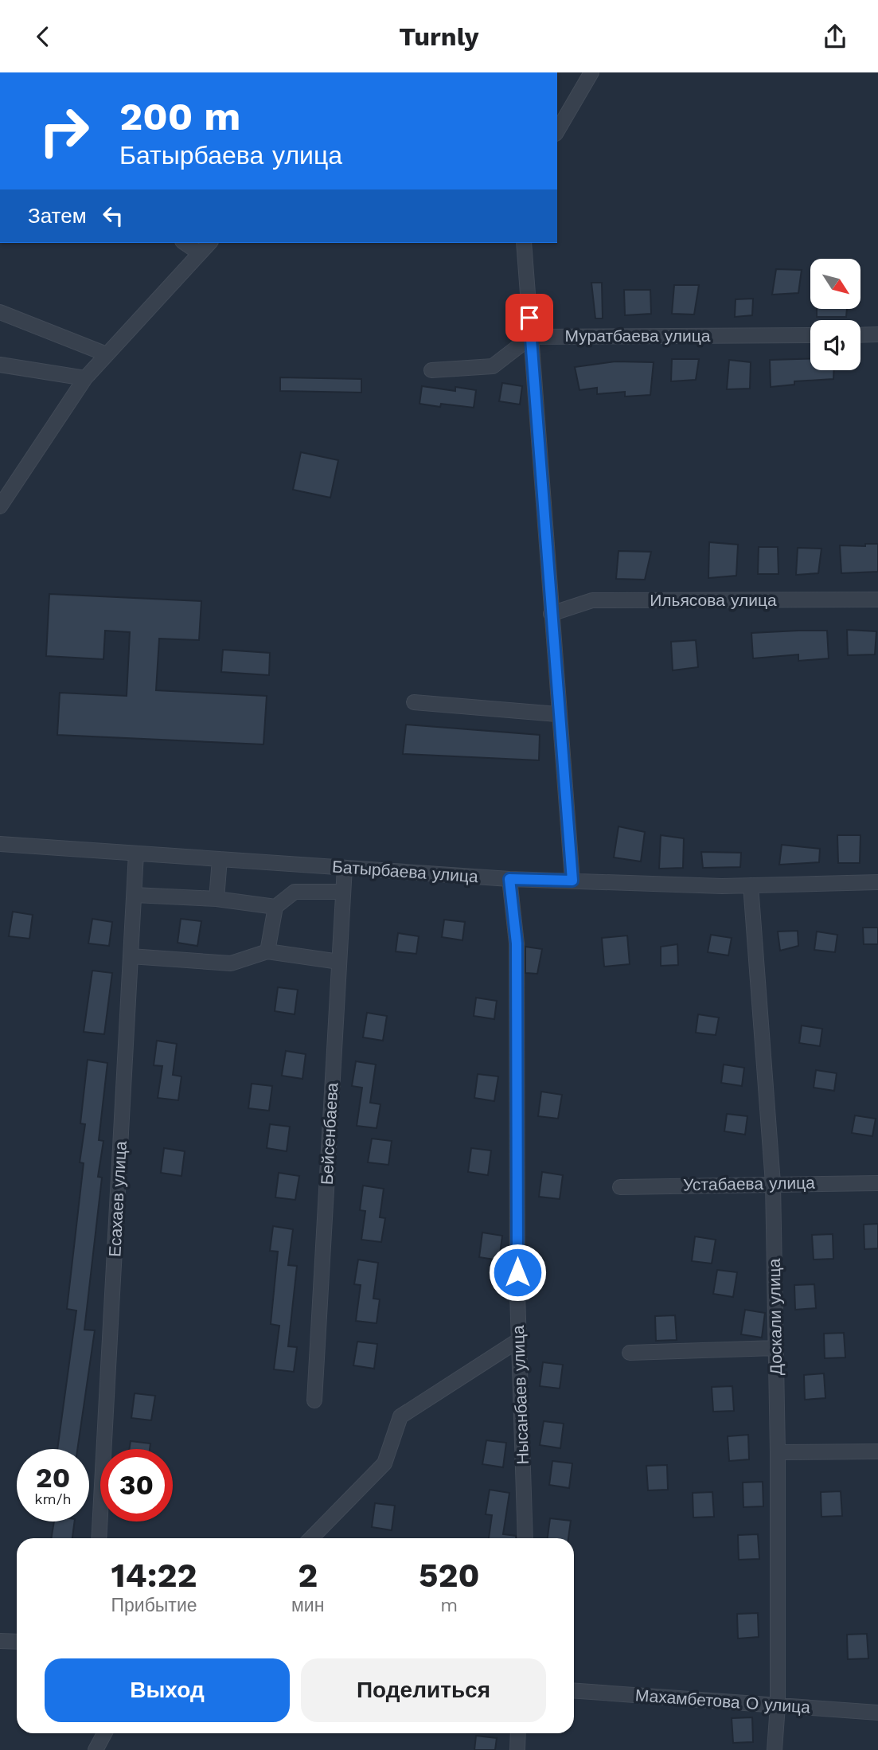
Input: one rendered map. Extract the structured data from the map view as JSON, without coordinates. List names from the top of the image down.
{
  "streets": {
    "street": [
      "Муратбаева улица",
      "Ильясова улица",
      "Батырбаева улица",
      "Бейсенбаева",
      "Устабаева улица",
      "Есахаев улица",
      "Доскали улица",
      "Нысанбаев улица",
      "Махамбетова О улица"
    ]
  },
  "crossings": [
    ["Батырбаева улица", "Бейсенбаева"],
    ["Батырбаева улица", "Есахаев улица"],
    ["Батырбаева улица", "Доскали улица"],
    ["Батырбаева улица", "Нысанбаев улица"],
    ["Устабаева улица", "Доскали улица"],
    ["Доскали улица", "Махамбетова О улица"]
  ],
  "north": "bottom right",
  "page": {
    "header": "Turnly",
    "turn": ["200 m", "Батырбаева улица"],
    "then": "Затем",
    "speed": "20 km/h",
    "limit": "30",
    "eta": [
      "14:22",
      "Прибытие",
      "2",
      "мин",
      "520",
      "m"
    ],
    "buttons": ["Выход", "Поделиться"]
  }
}
